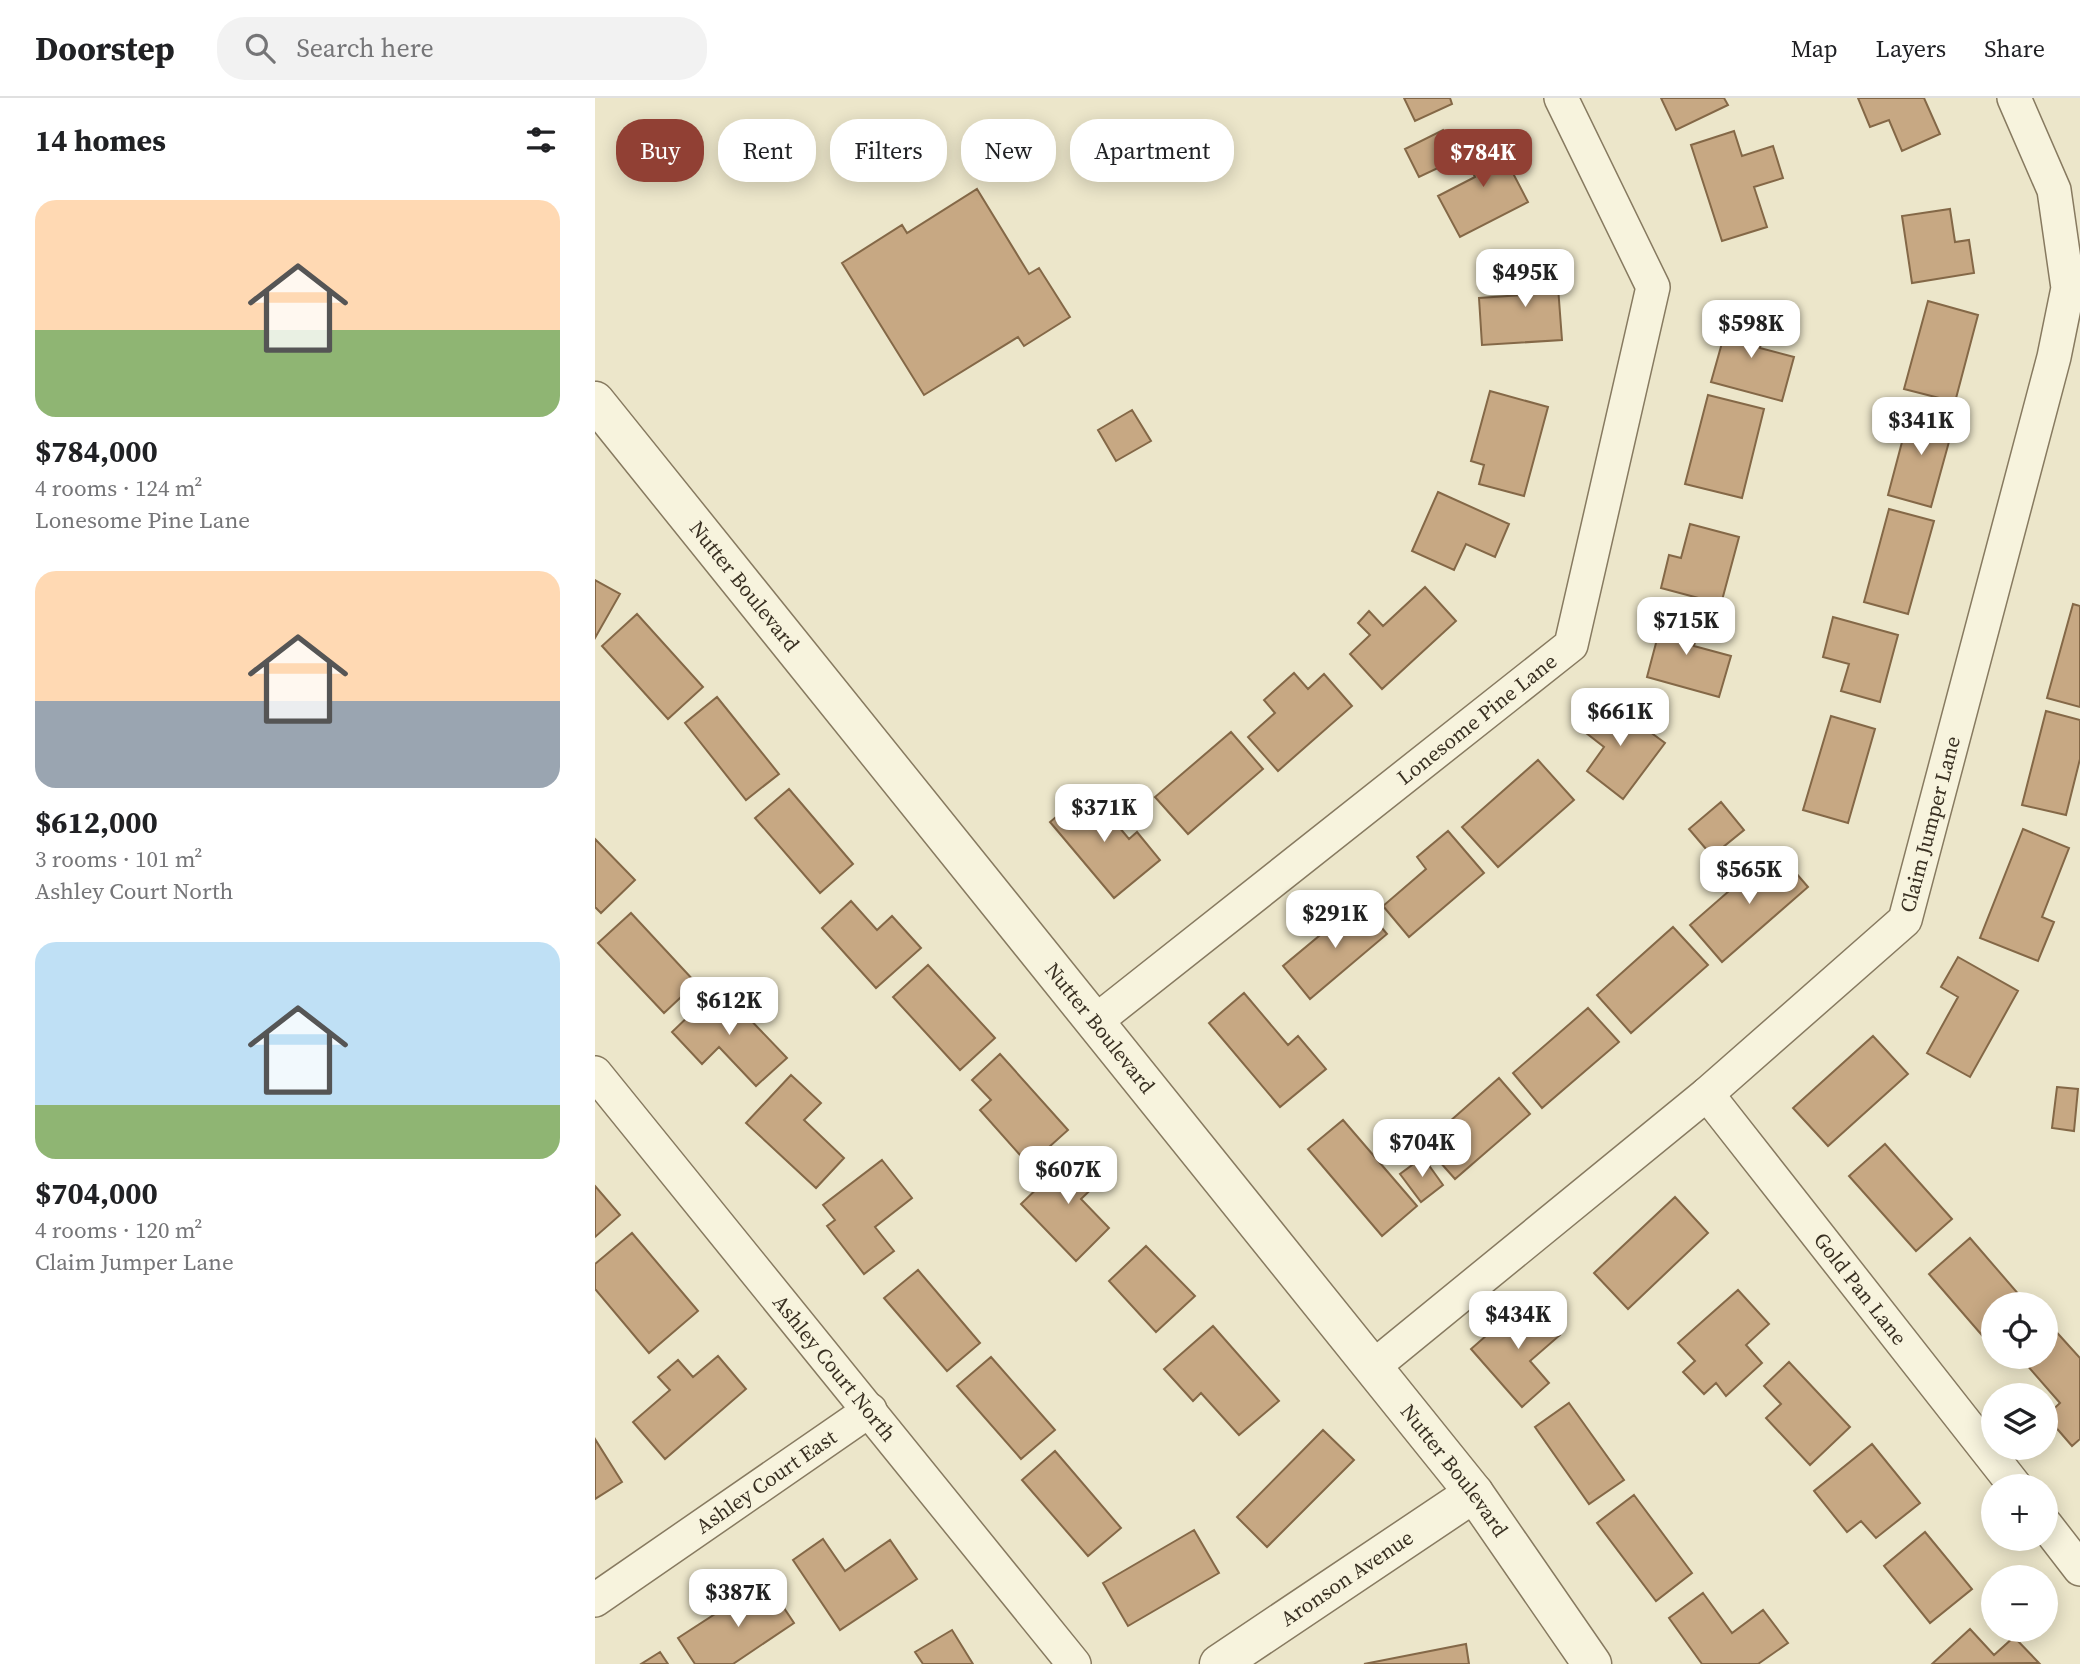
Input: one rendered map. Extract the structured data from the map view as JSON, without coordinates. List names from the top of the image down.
{
  "streets": {
    "street": [
      "Nutter Boulevard",
      "Lonesome Pine Lane",
      "Claim Jumper Lane",
      "Gold Pan Lane",
      "Ashley Court North",
      "Ashley Court East",
      "Aronson Avenue"
    ]
  },
  "crossings": [
    ["Nutter Boulevard", "Lonesome Pine Lane"],
    ["Nutter Boulevard", "Claim Jumper Lane"],
    ["Nutter Boulevard", "Aronson Avenue"],
    ["Claim Jumper Lane", "Gold Pan Lane"],
    ["Ashley Court North", "Ashley Court East"]
  ],
  "page": {
    "header": "Doorstep",
    "search": "Search here",
    "nav": ["Map", "Layers", "Share"],
    "heading": "14 homes",
    "chip": [
      "Buy",
      "Rent",
      "Filters",
      "New",
      "Apartment"
    ],
    "price": [
      "$784K",
      "$495K",
      "$598K",
      "$341K",
      "$715K",
      "$661K",
      "$371K",
      "$565K",
      "$291K",
      "$612K",
      "$704K",
      "$607K",
      "$434K",
      "$387K"
    ],
    "list": [
      {
        "name": "$784,000",
        "note": "4 rooms · 124 m² · Lonesome Pine Lane"
      },
      {
        "name": "$612,000",
        "note": "3 rooms · 101 m² · Ashley Court North"
      },
      {
        "name": "$704,000",
        "note": "4 rooms · 120 m² · Claim Jumper Lane"
      }
    ],
    "map_buttons": ["+", "−"]
  }
}
